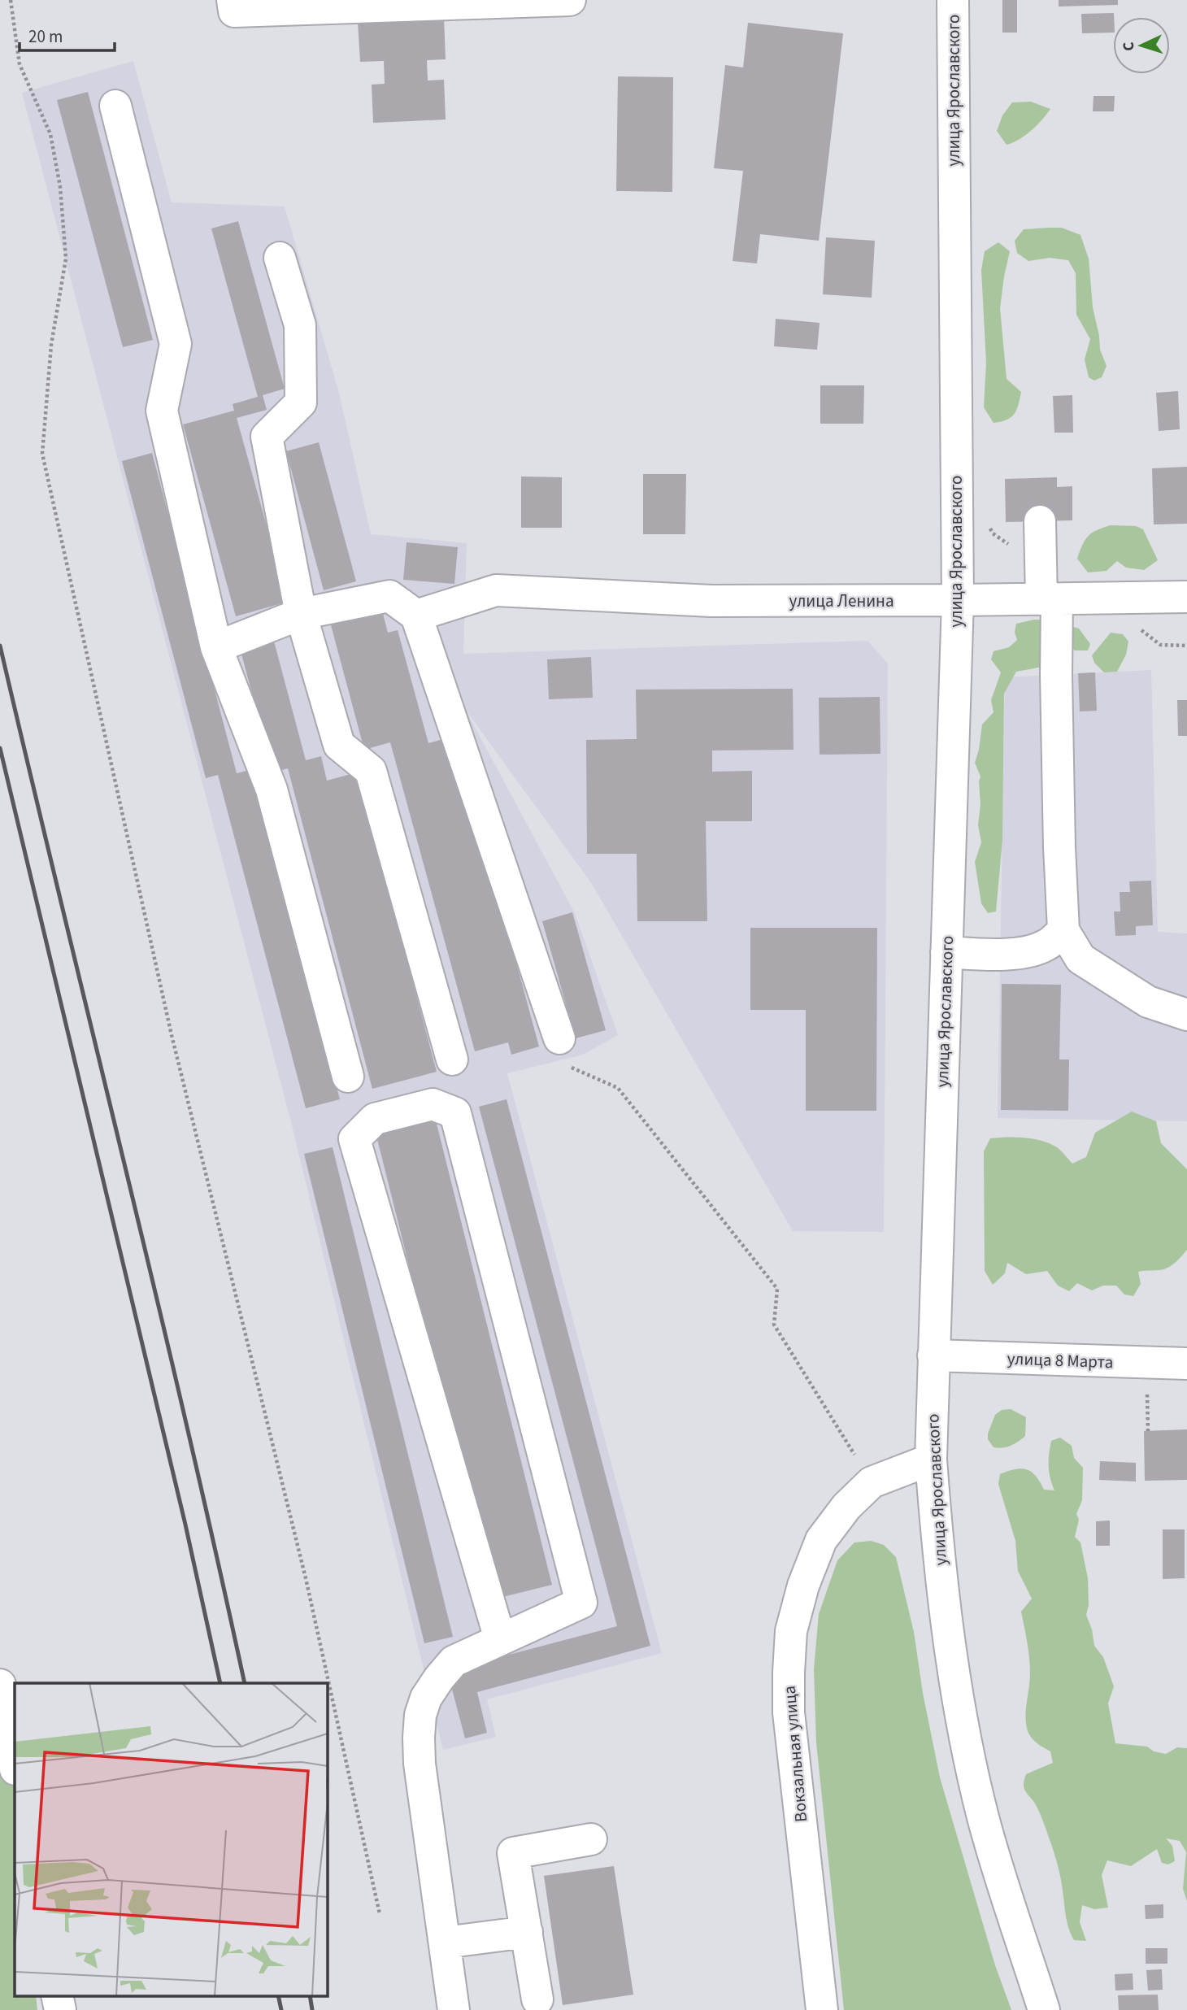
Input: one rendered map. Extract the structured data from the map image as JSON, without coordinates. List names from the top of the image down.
{
  "streets": {
    "street": [
      "улица Ярославского",
      "улица Ленина",
      "улица 8 Марта",
      "Вокзальная улица"
    ]
  },
  "crossings": [
    ["улица Ярославского", "улица Ленина"],
    ["улица Ярославского", "улица 8 Марта"],
    ["улица Ярославского", "Вокзальная улица"]
  ],
  "scale_bar": "20 m",
  "north": "left"
}
